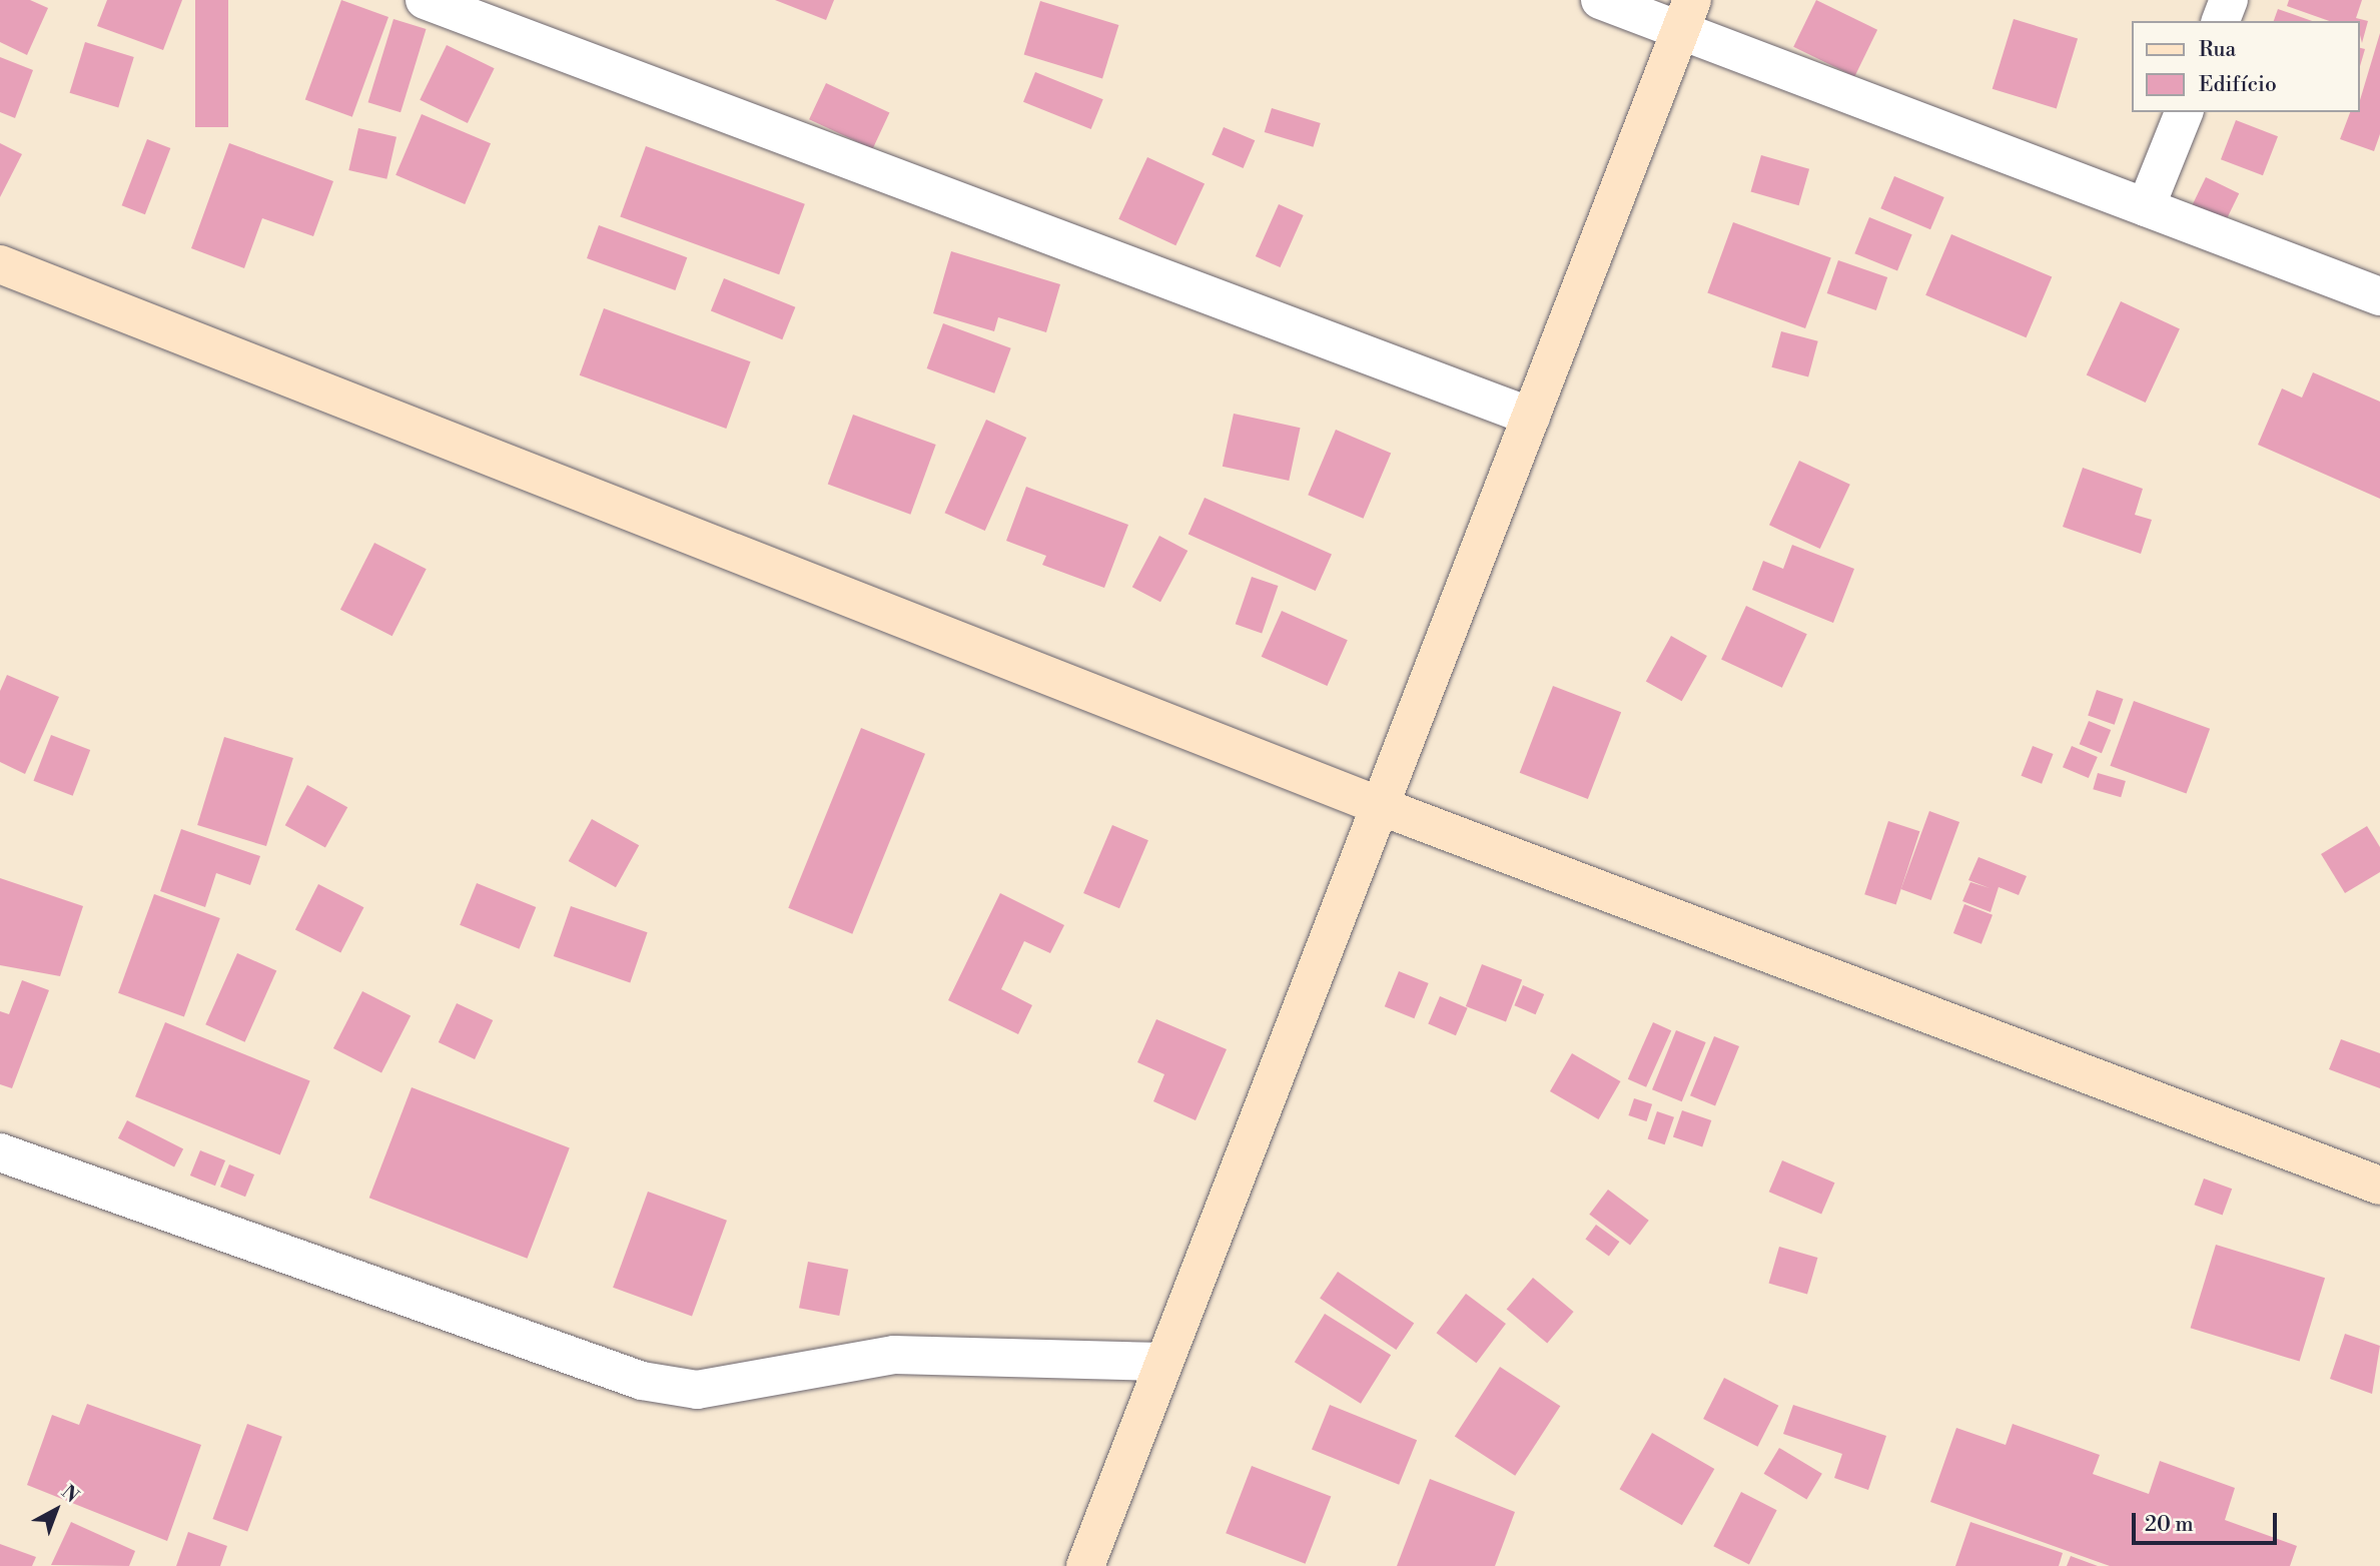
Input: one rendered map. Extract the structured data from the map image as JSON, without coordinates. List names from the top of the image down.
{
  "legend": ["Rua", "Edifício"],
  "scale_bar": "20 m",
  "north": "top right"
}
